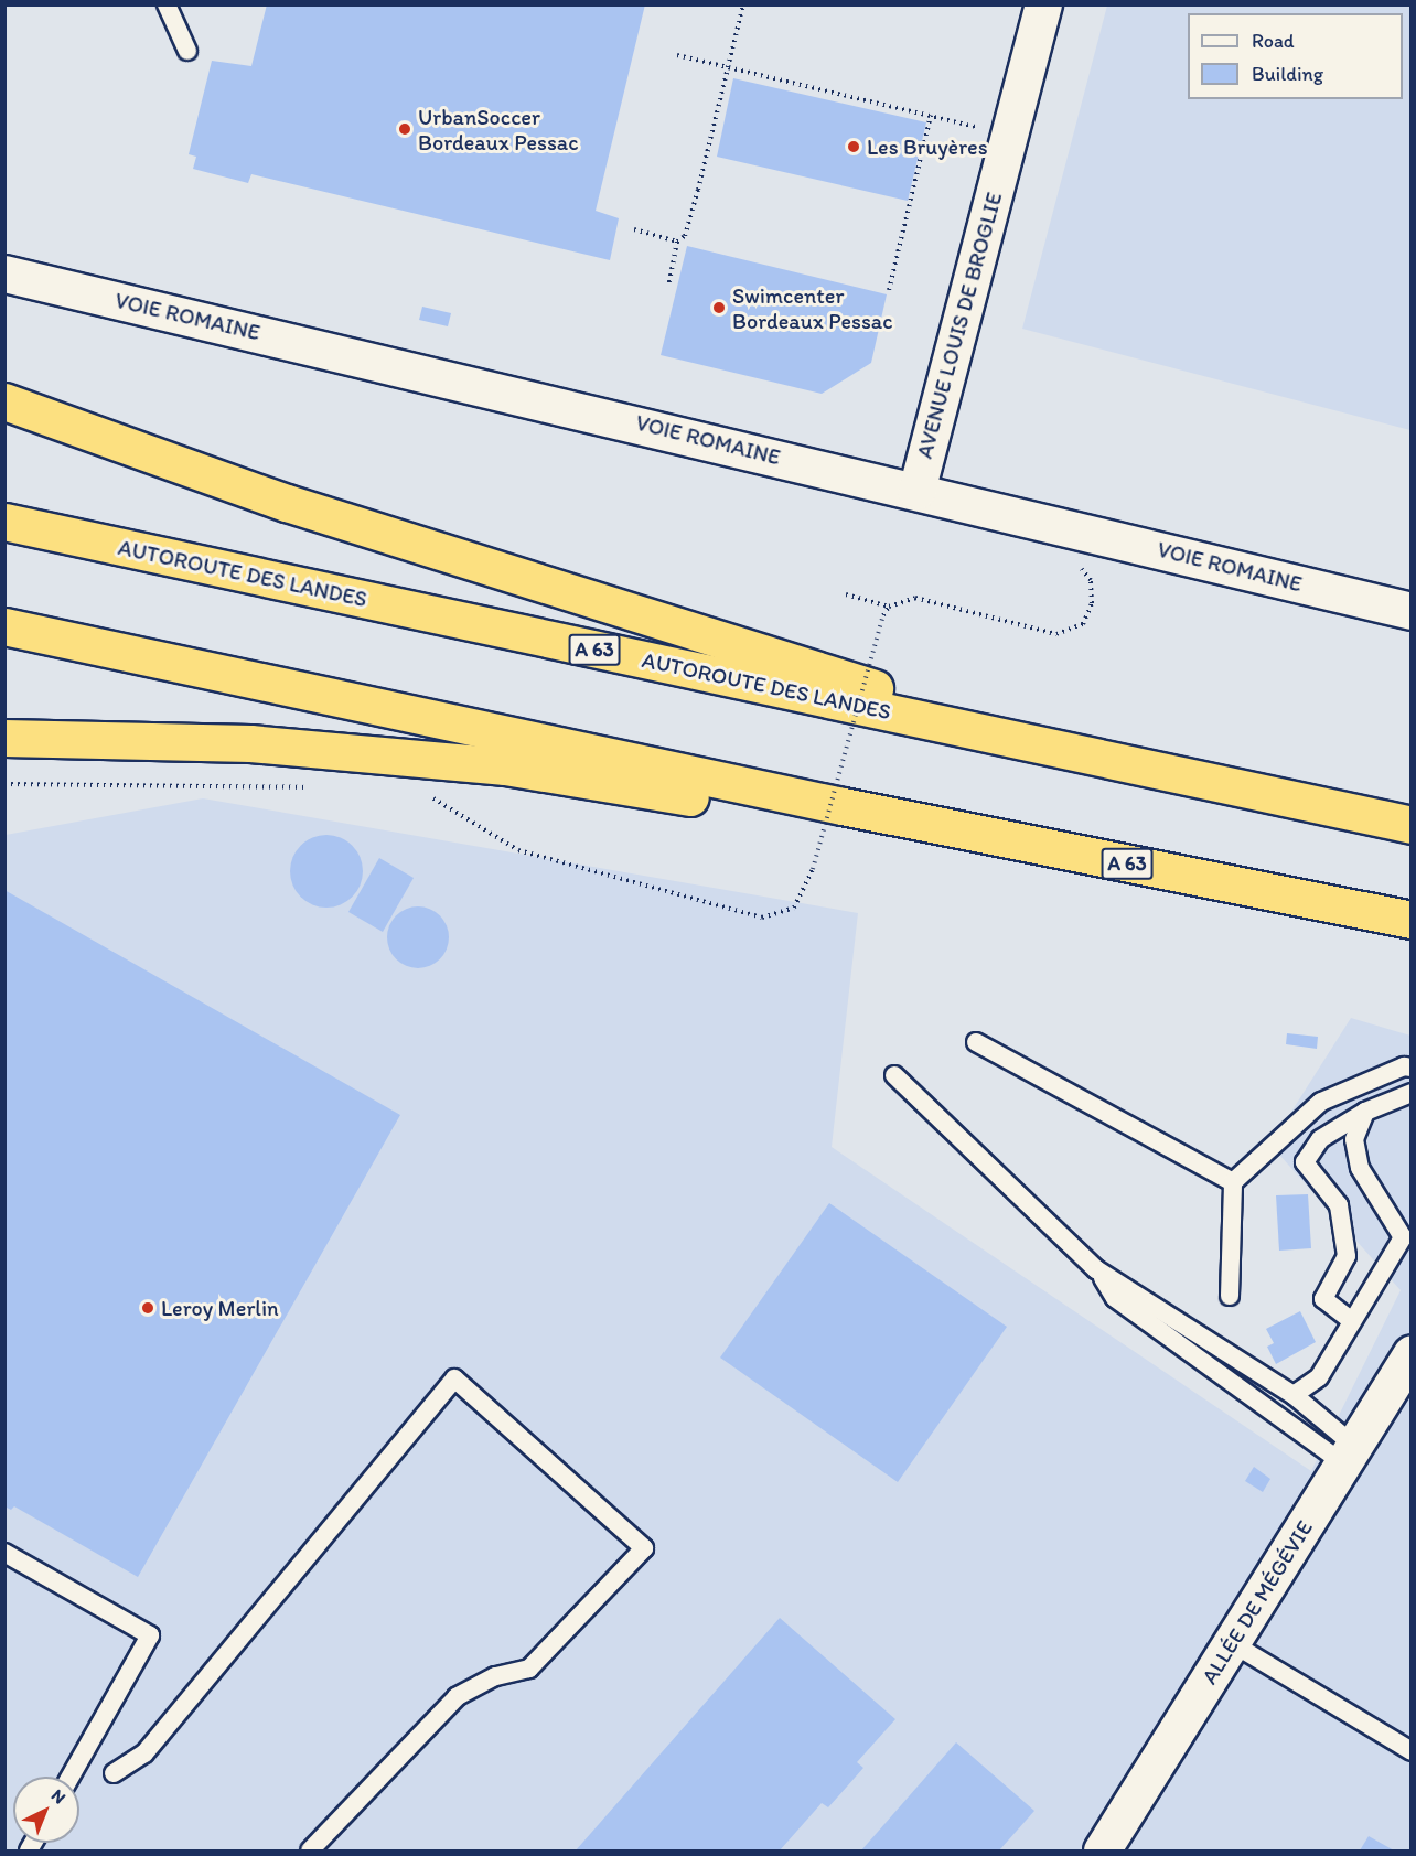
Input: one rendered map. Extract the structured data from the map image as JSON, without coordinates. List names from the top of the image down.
{
  "streets": {
    "highway": ["AUTOROUTE DES LANDES", "A 63"],
    "street": ["VOIE ROMAINE", "AVENUE LOUIS DE BROGLIE", "ALLÉE DE MÉGÉVIE"]
  },
  "crossings": [
    ["VOIE ROMAINE", "AVENUE LOUIS DE BROGLIE"]
  ],
  "places": [
    "UrbanSoccer Bordeaux Pessac",
    "Les Bruyères",
    "Swimcenter Bordeaux Pessac",
    "Leroy Merlin"
  ],
  "legend": ["Road", "Building"],
  "north": "top right"
}
